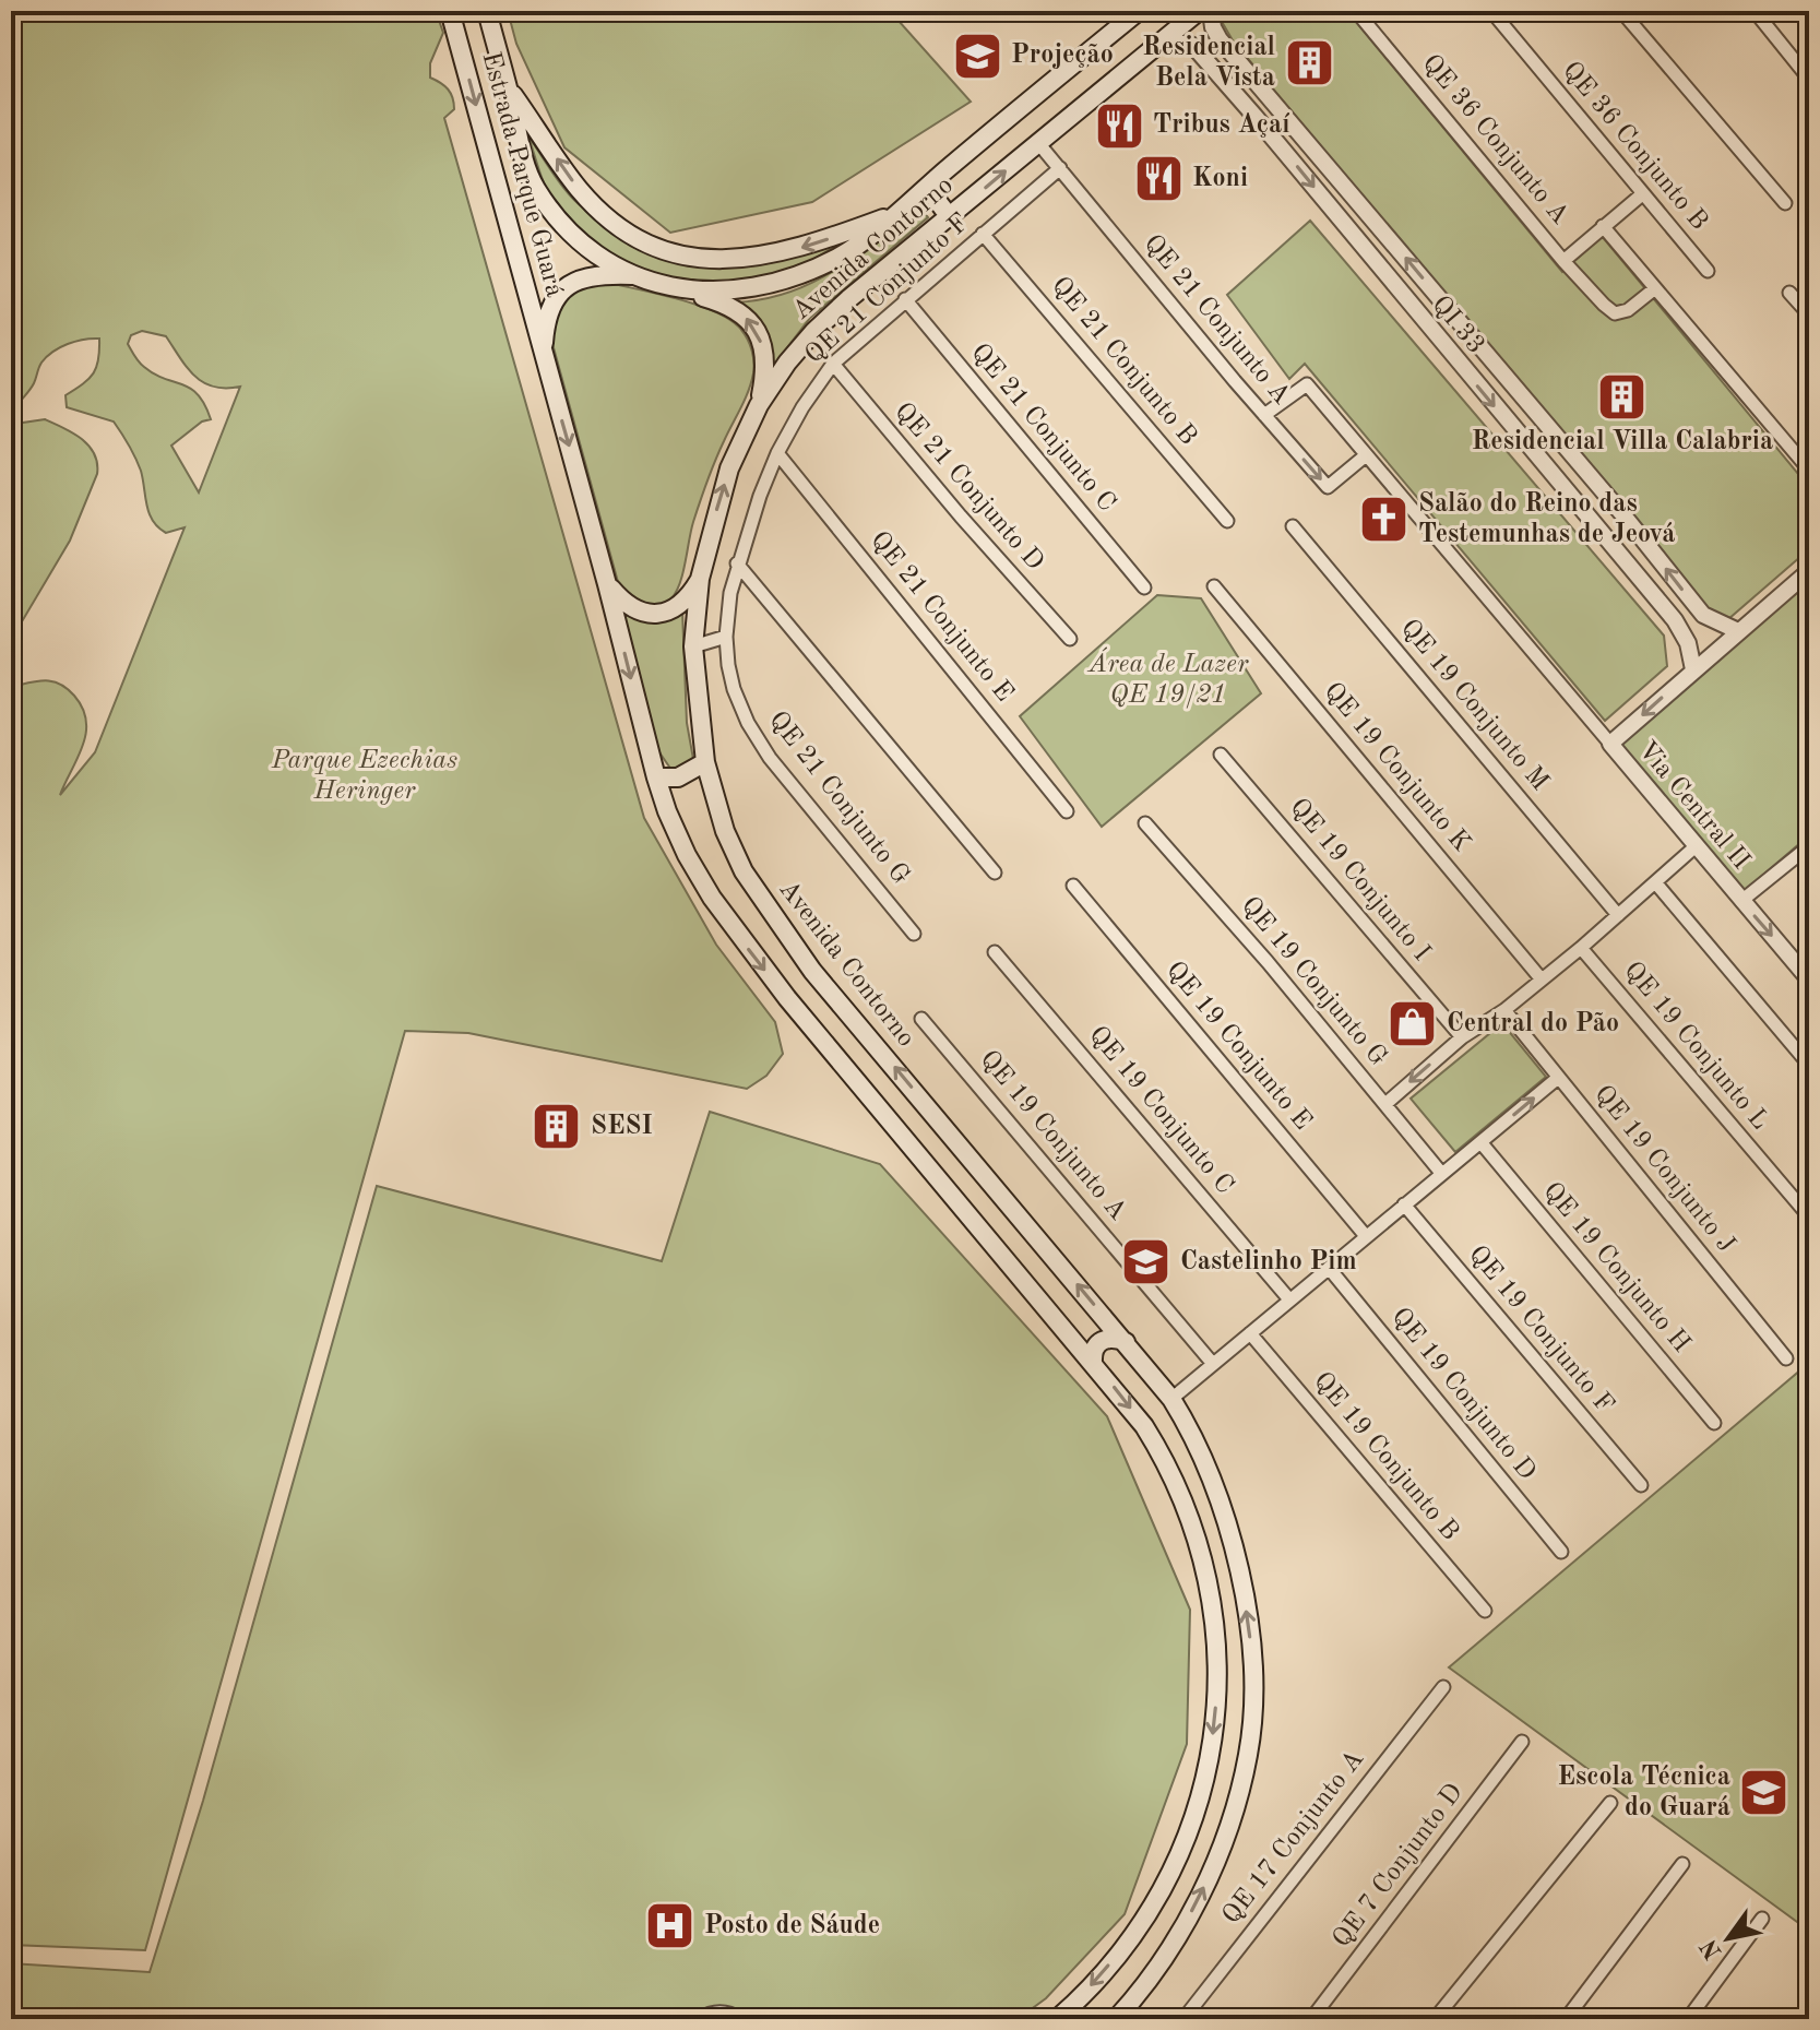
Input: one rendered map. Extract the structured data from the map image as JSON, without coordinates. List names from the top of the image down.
{
  "streets": {
    "main road": ["Estrada Parque Guará", "Avenida Contorno"],
    "street": [
      "QE 36 Conjunto A",
      "QE 36 Conjunto B",
      "QE 21 Conjunto F",
      "QE 21 Conjunto A",
      "QI 33",
      "QE 21 Conjunto B",
      "QE 21 Conjunto C",
      "QE 21 Conjunto D",
      "QE 21 Conjunto E",
      "QE 19 Conjunto M",
      "QE 19 Conjunto K",
      "QE 21 Conjunto G",
      "Via Central II",
      "QE 19 Conjunto I",
      "QE 19 Conjunto G",
      "QE 19 Conjunto E",
      "QE 19 Conjunto L",
      "QE 19 Conjunto C",
      "QE 19 Conjunto A",
      "QE 19 Conjunto J",
      "QE 19 Conjunto H",
      "QE 19 Conjunto F",
      "QE 19 Conjunto D",
      "QE 19 Conjunto B",
      "QE 17 Conjunto A",
      "QE 7 Conjunto D"
    ]
  },
  "crossings": [
    ["QE 36 Conjunto A", "QE 36 Conjunto B"],
    ["Estrada Parque Guará", "Avenida Contorno"],
    ["Avenida Contorno", "QE 21 Conjunto A"],
    ["Avenida Contorno", "QI 33"],
    ["QE 21 Conjunto F", "QE 21 Conjunto A"],
    ["QE 21 Conjunto F", "QE 21 Conjunto B"],
    ["QE 21 Conjunto F", "QE 21 Conjunto C"],
    ["QE 21 Conjunto F", "QE 21 Conjunto D"],
    ["QE 21 Conjunto F", "QE 21 Conjunto E"],
    ["QE 21 Conjunto F", "QE 21 Conjunto G"],
    ["QI 33", "Via Central II"]
  ],
  "one_way": ["Estrada Parque Guará"],
  "parks": ["Área de Lazer QE 19/21", "Parque Ezechias Heringer"],
  "places": {
    "school or university": ["Projeção", "Castelinho Pim", "Escola Técnica do Guará"],
    "building": ["Residencial Bela Vista", "Residencial Villa Calabria", "SESI"],
    "restaurant": ["Tribus Açaí", "Koni"],
    "church": ["Salão do Reino das Testemunhas de Jeová"],
    "shop": ["Central do Pão"],
    "hospital": ["Posto de Sáude"]
  },
  "north": "bottom left"
}
